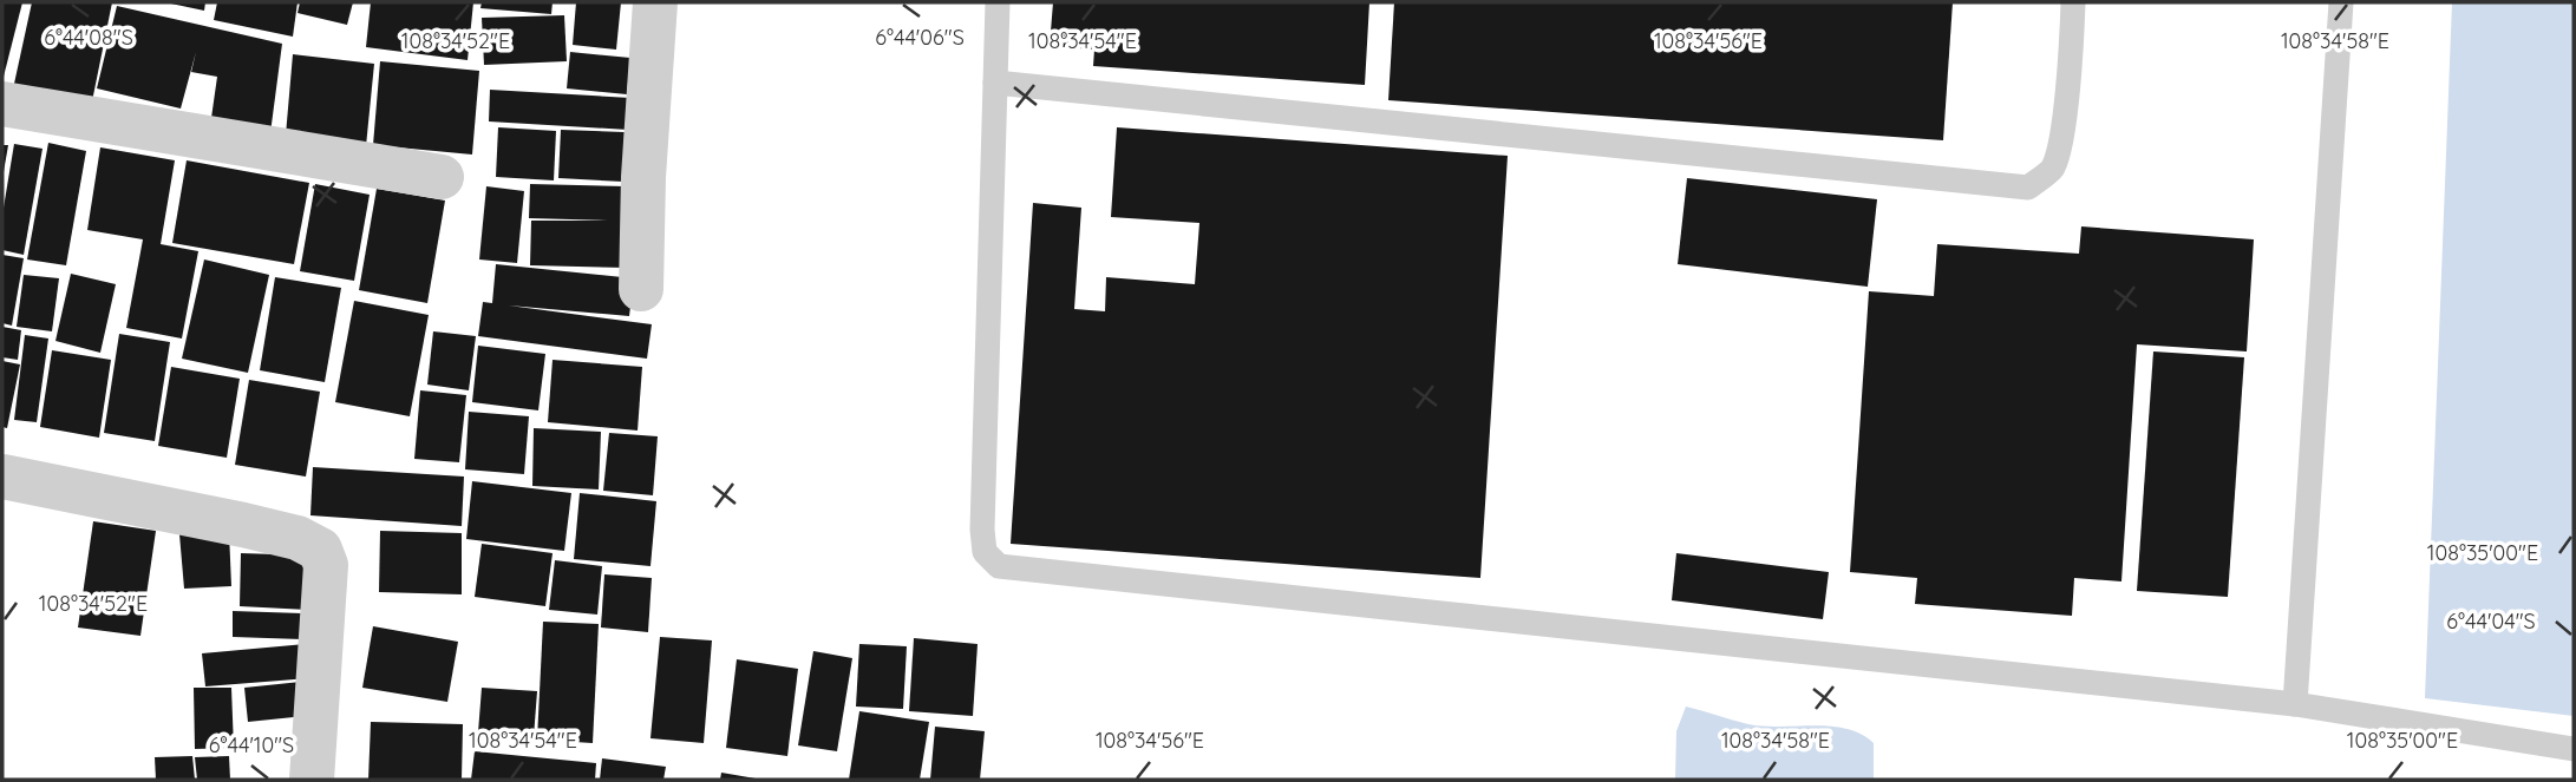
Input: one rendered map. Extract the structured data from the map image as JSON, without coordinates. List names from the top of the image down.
{
  "coordinates": [
    "6°44'08\"S",
    "6°44'06\"S",
    "108°34'52\"E",
    "108°34'54\"E",
    "108°34'56\"E",
    "108°34'58\"E",
    "108°35'00\"E",
    "6°44'04\"S",
    "6°44'10\"S"
  ]
}
